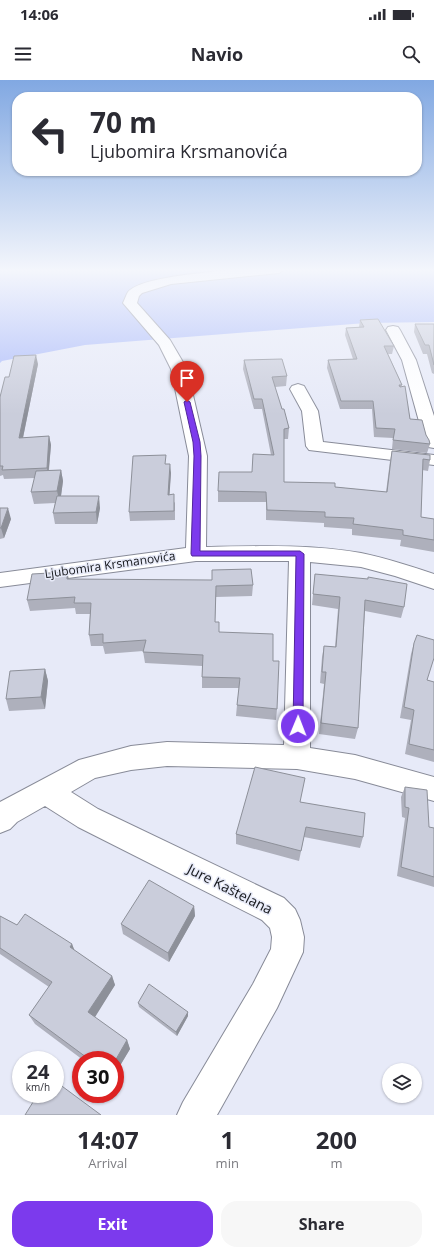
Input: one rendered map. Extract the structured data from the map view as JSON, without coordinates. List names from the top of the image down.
{
  "streets": {
    "street": ["Ljubomira Krsmanovića", "Jure Kaštelana"]
  },
  "page": {
    "status": "14:06",
    "header": "Navio",
    "turn": ["70 m", "Ljubomira Krsmanovića"],
    "speed": "24 km/h",
    "limit": "30",
    "eta": [
      "14:07",
      "Arrival",
      "1",
      "min",
      "200",
      "m"
    ],
    "buttons": ["Exit", "Share"]
  }
}
